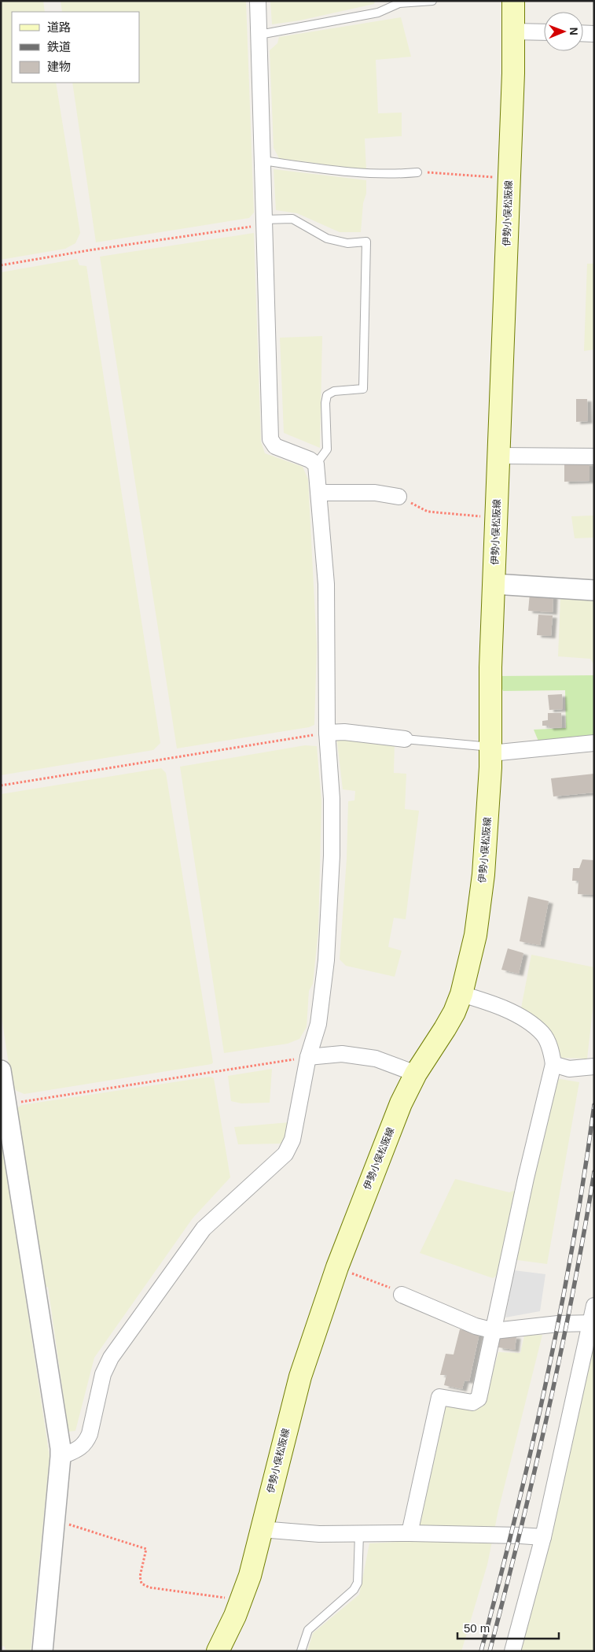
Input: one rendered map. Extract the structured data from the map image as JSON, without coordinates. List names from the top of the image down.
{
  "streets": {
    "main road": ["伊勢小俣松阪線"]
  },
  "legend": ["道路", "鉄道", "建物"],
  "scale_bar": "50 m",
  "north": "right"
}
